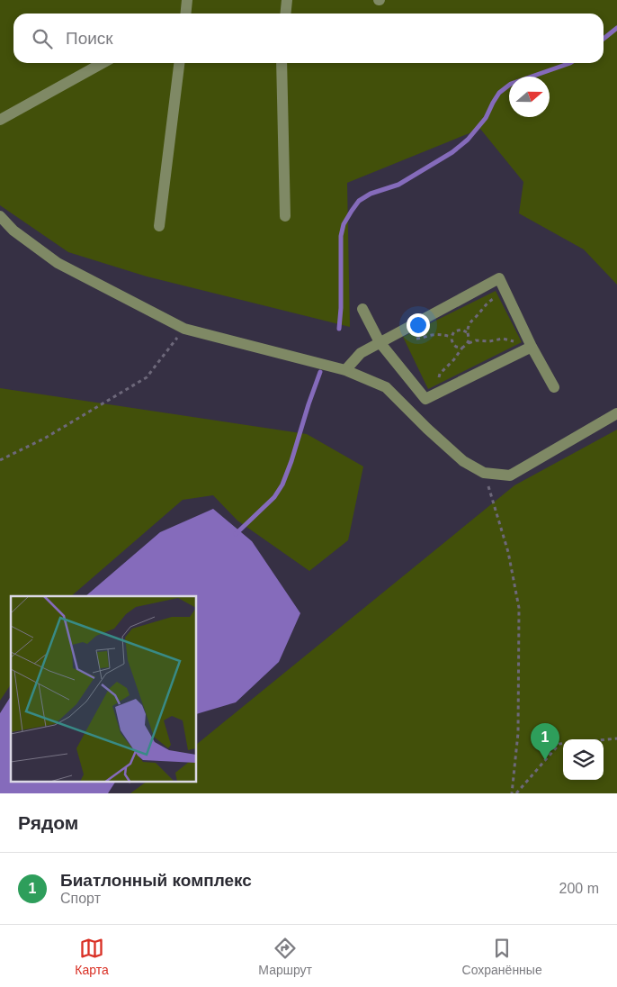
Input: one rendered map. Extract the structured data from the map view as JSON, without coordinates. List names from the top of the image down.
{
  "north": "right",
  "page": {
    "search": "Поиск",
    "pins": "1",
    "heading": "Рядом",
    "list": [
      {
        "mark": "1",
        "name": "Биатлонный комплекс",
        "note": "Спорт",
        "value": "200 m"
      }
    ],
    "nav": ["Карта", "Маршрут", "Сохранённые"]
  }
}
